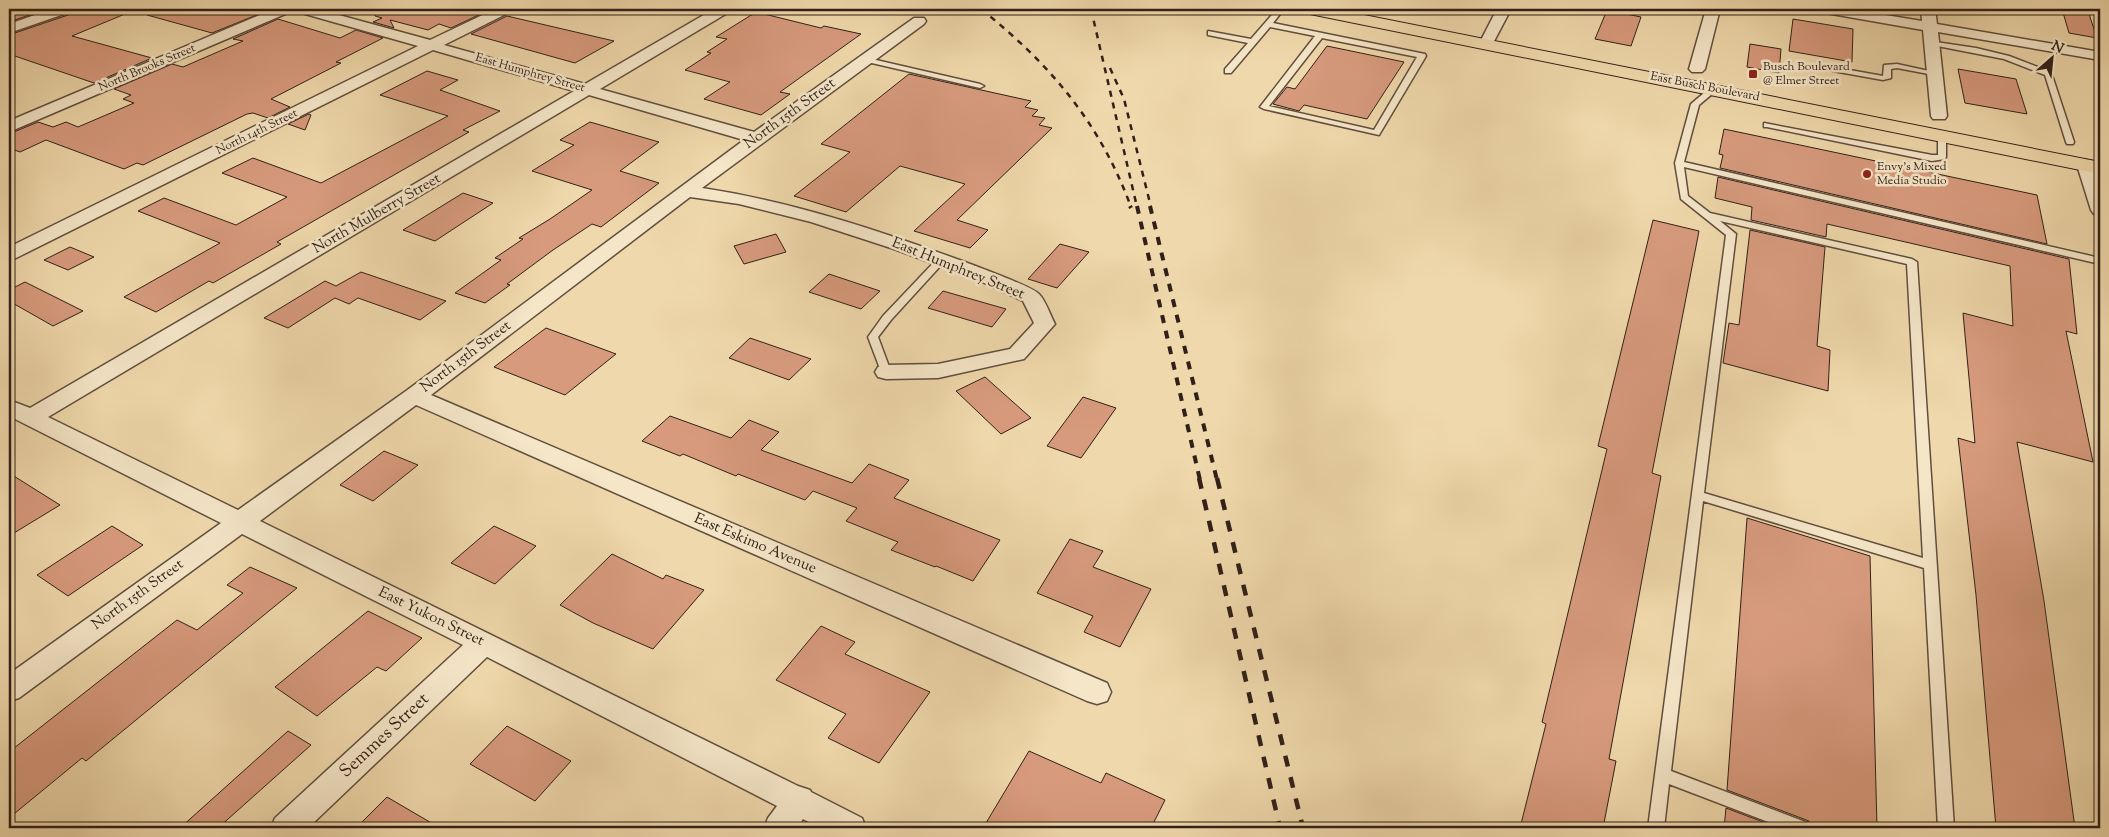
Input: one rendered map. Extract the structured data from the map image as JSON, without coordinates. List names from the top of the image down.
{
  "streets": {
    "main road": ["East Busch Boulevard"],
    "street": [
      "North Brooks Street",
      "East Humphrey Street",
      "North 15th Street",
      "North 14th Street",
      "North Mulberry Street",
      "East Eskimo Avenue",
      "East Yukon Street",
      "Semmes Street"
    ]
  },
  "crossings": [
    ["East Humphrey Street", "North 15th Street"],
    ["East Humphrey Street", "North 14th Street"],
    ["East Humphrey Street", "North Mulberry Street"],
    ["North 15th Street", "East Eskimo Avenue"],
    ["North 15th Street", "East Yukon Street"],
    ["North Mulberry Street", "East Yukon Street"],
    ["East Yukon Street", "Semmes Street"]
  ],
  "places": {
    "transit": ["Busch Boulevard @ Elmer Street"],
    "other": ["Envy's Mixed Media Studio"]
  },
  "north": "top right"
}
